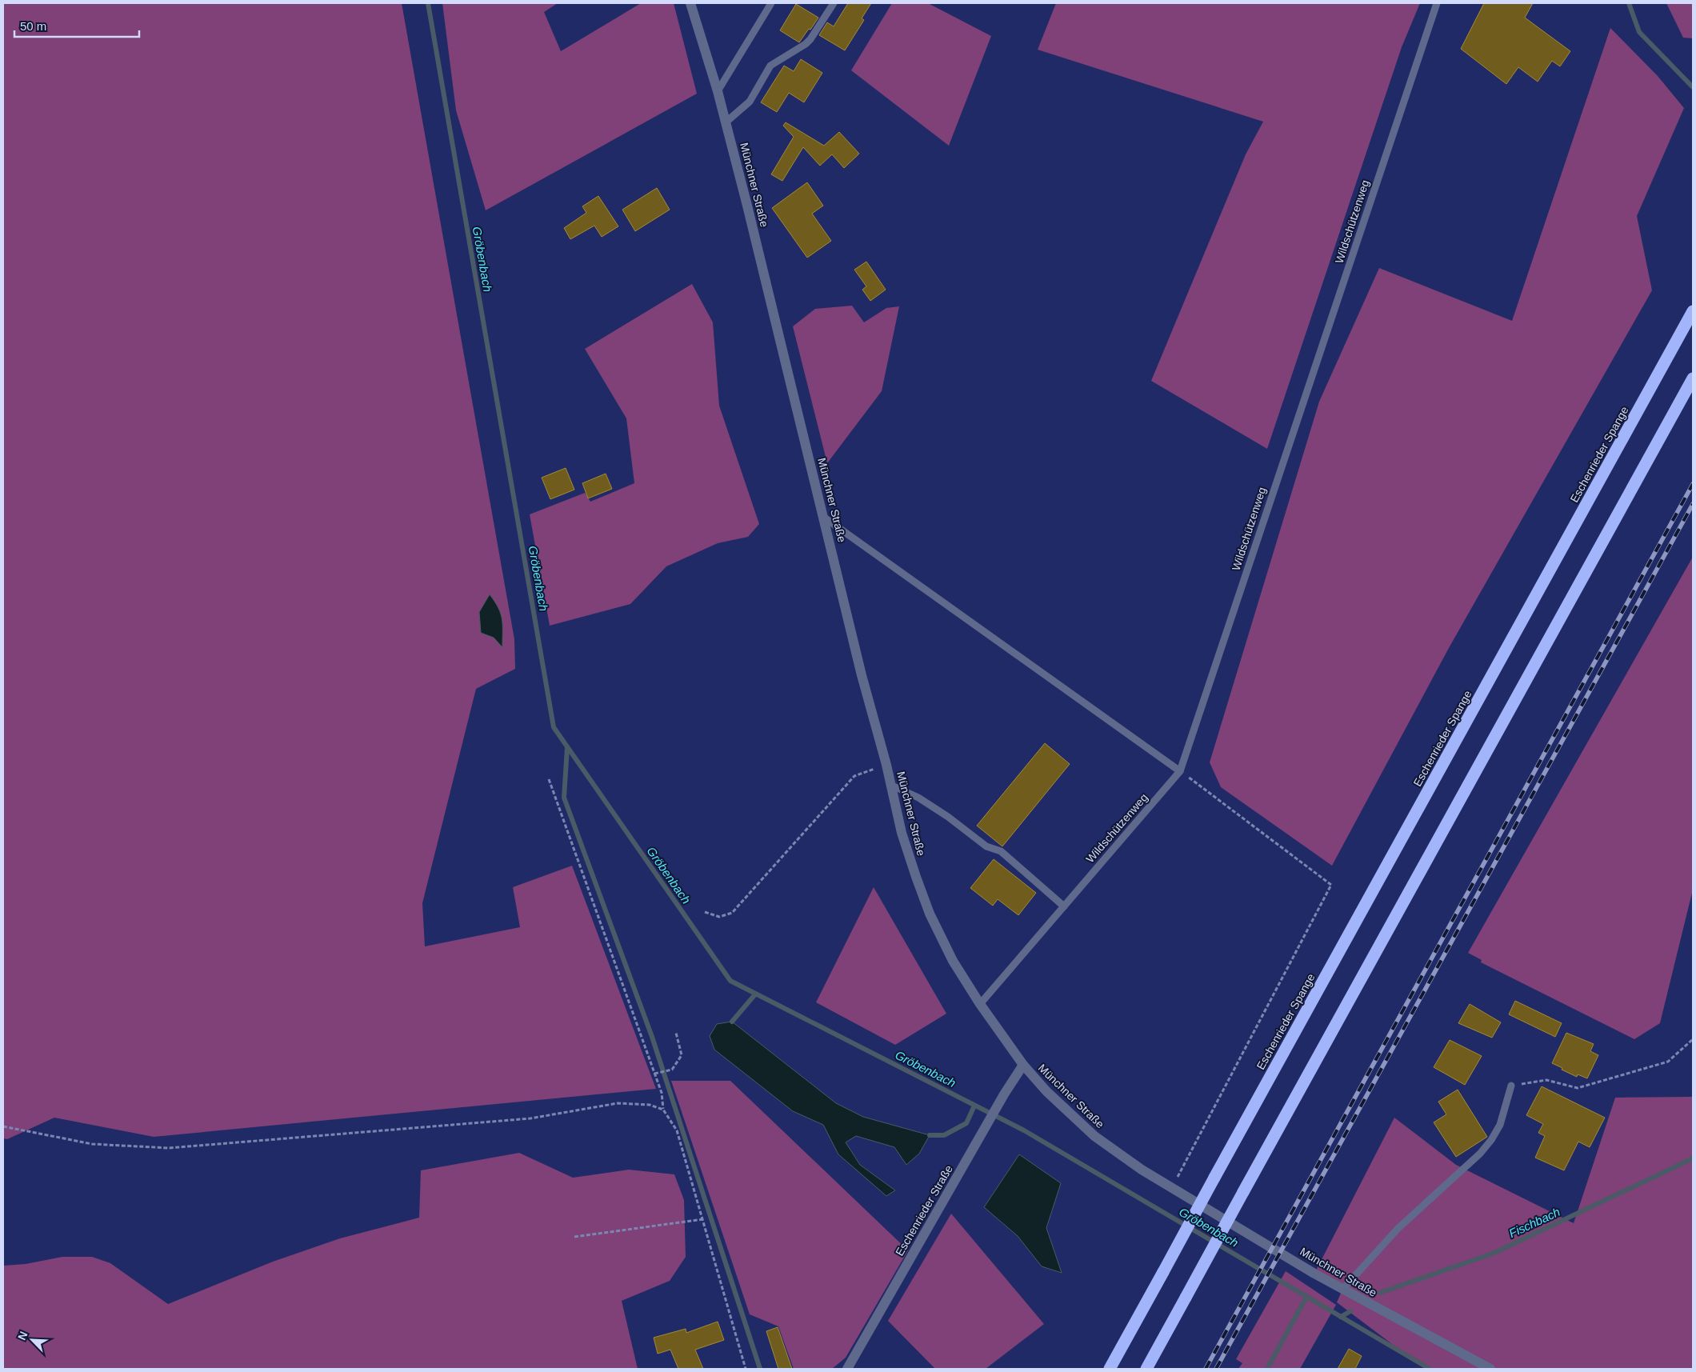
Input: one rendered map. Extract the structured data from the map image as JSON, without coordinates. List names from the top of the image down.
{
  "streets": {
    "highway": ["Eschenrieder Spange"],
    "street": ["Münchner Straße", "Eschenrieder Straße"],
    "lane": ["Wildschützenweg"]
  },
  "crossings": [
    ["Münchner Straße", "Wildschützenweg"],
    ["Münchner Straße", "Eschenrieder Straße"]
  ],
  "water": ["Gröbenbach", "Fischbach"],
  "scale_bar": "50 m",
  "north": "top left"
}
